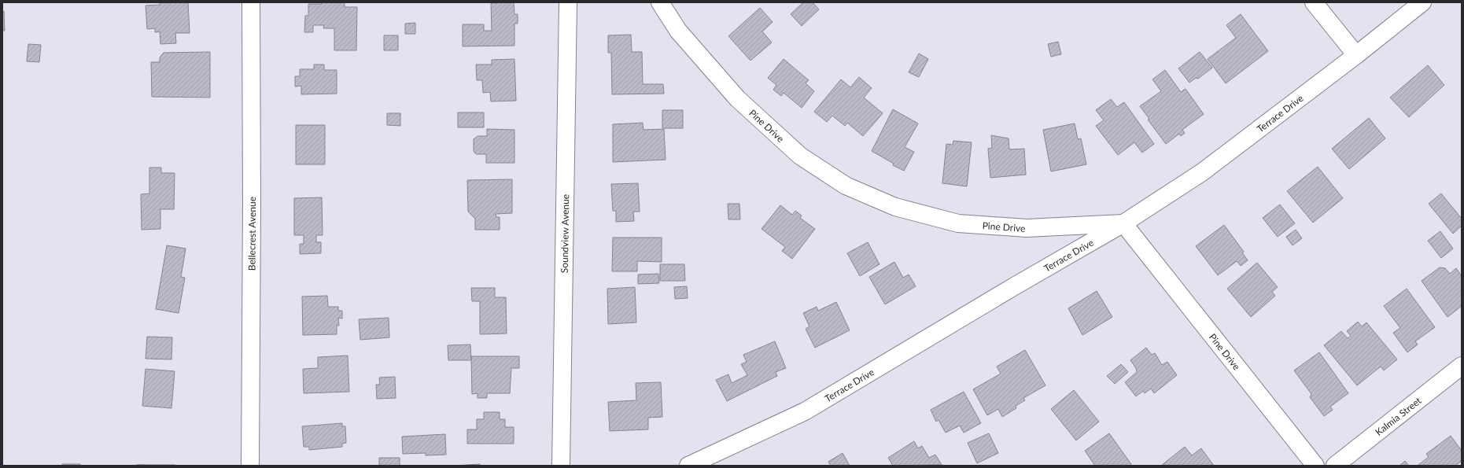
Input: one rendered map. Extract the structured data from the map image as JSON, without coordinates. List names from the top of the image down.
{
  "streets": {
    "street": [
      "Terrace Drive",
      "Pine Drive",
      "Bellecrest Avenue",
      "Soundview Avenue",
      "Kalmia Street"
    ]
  },
  "crossings": [
    ["Terrace Drive", "Pine Drive"]
  ]
}
